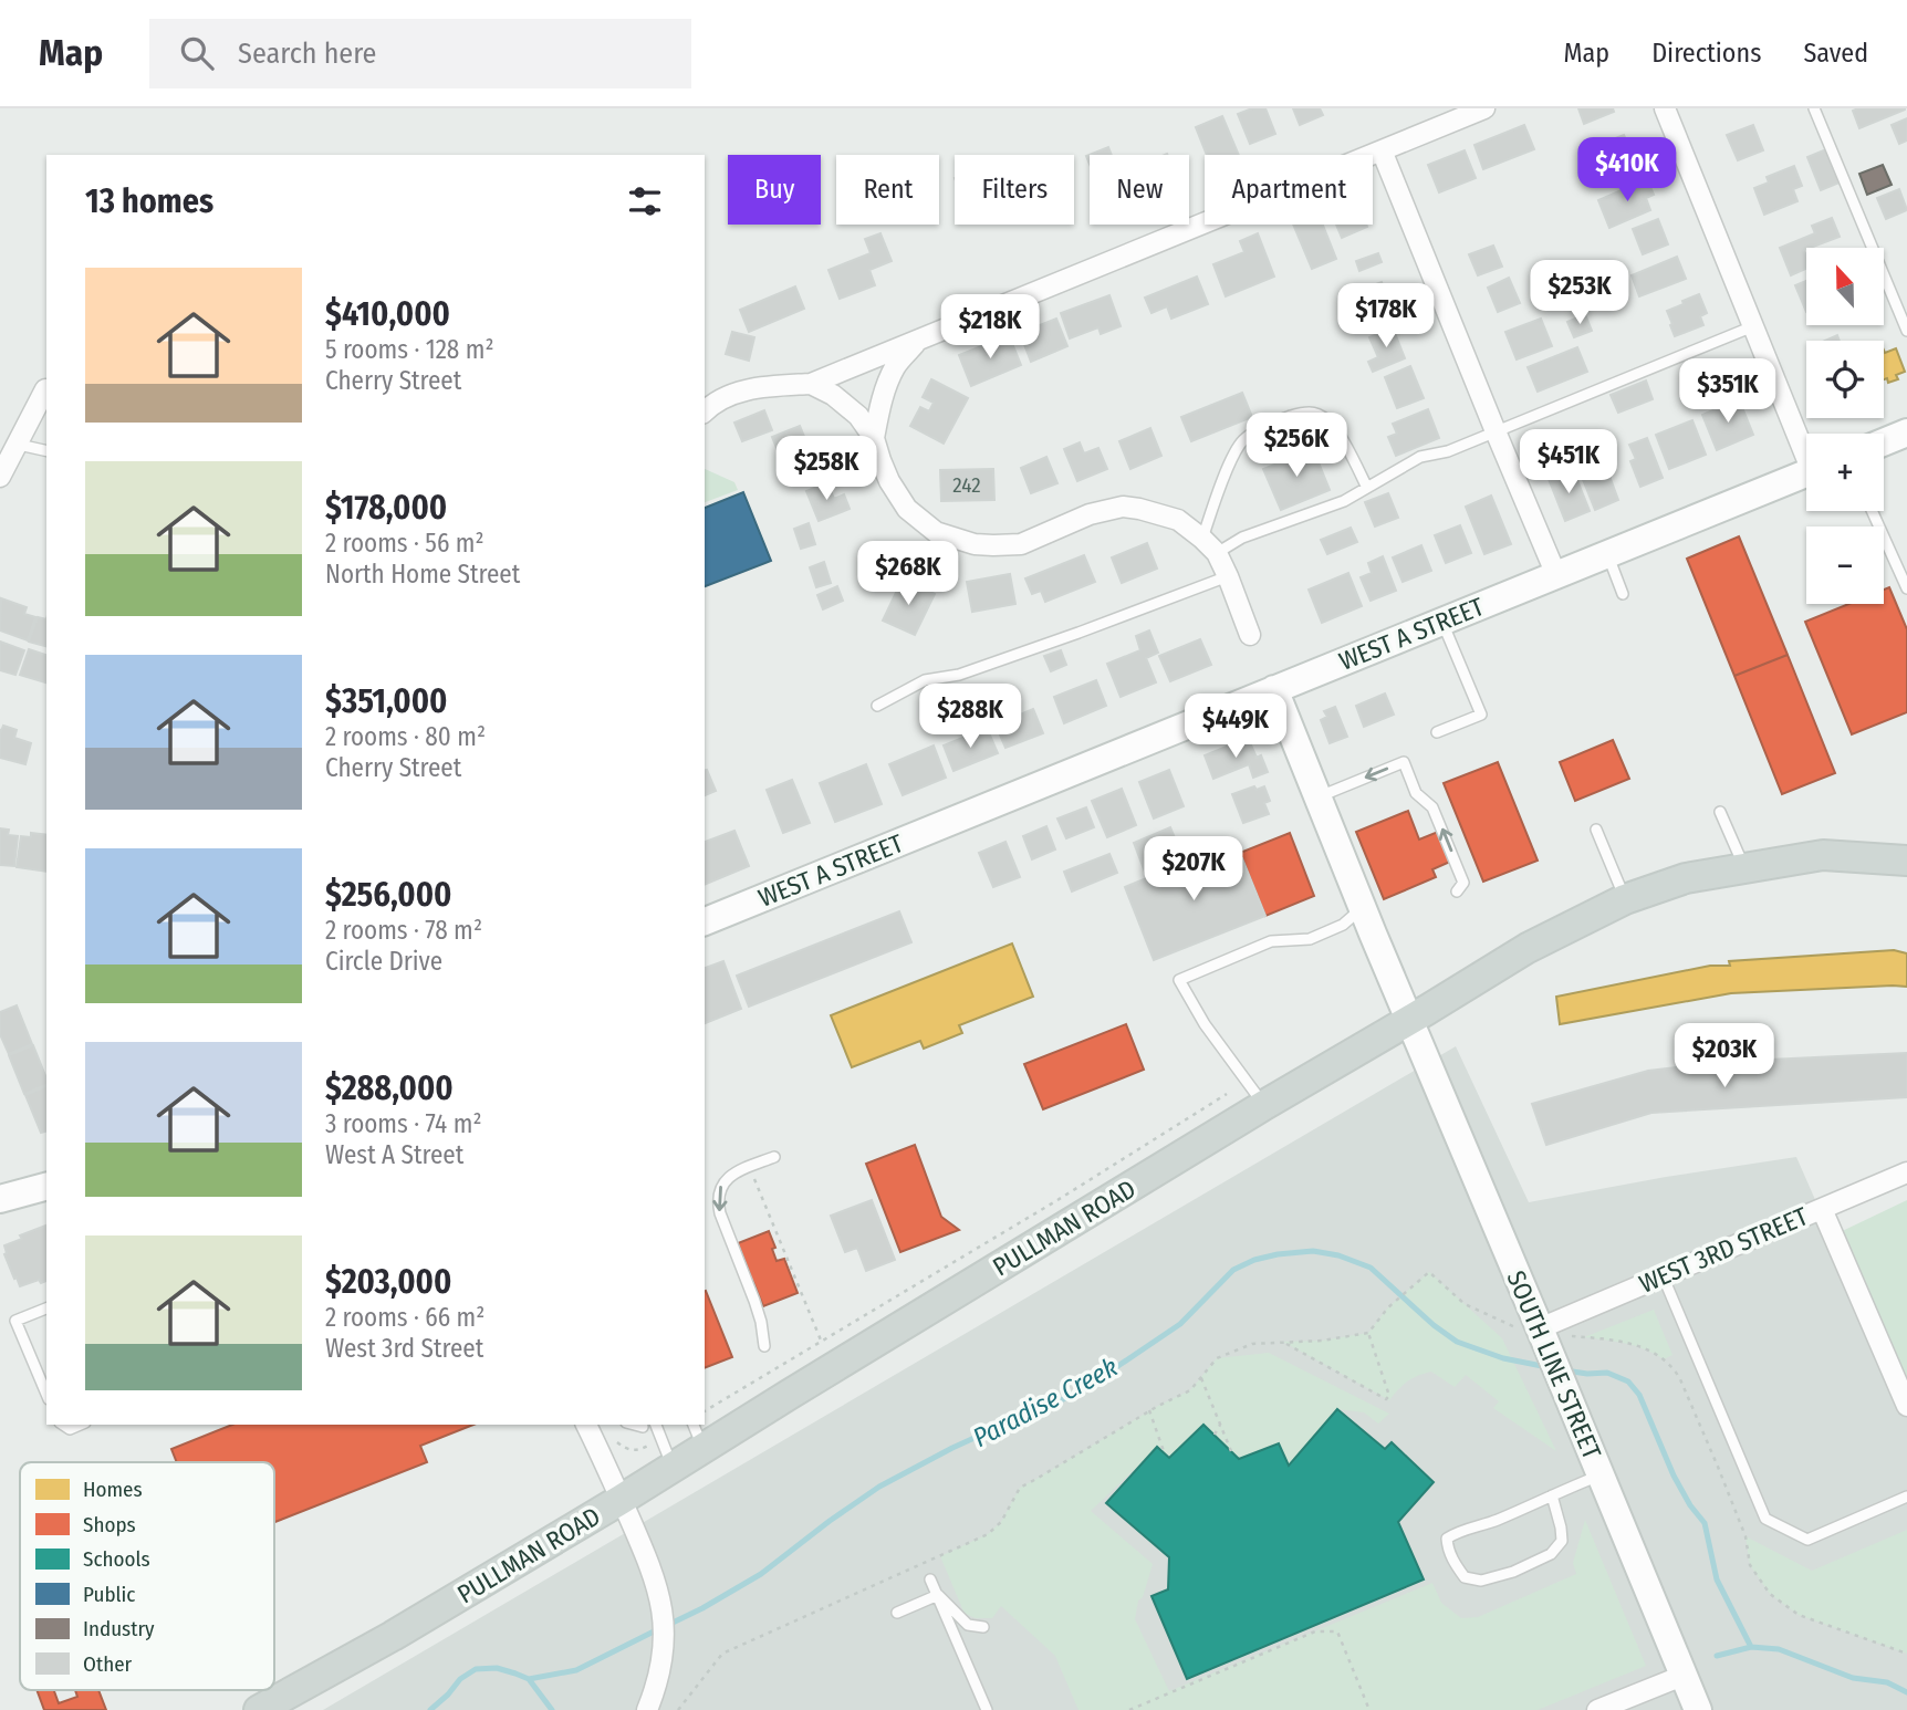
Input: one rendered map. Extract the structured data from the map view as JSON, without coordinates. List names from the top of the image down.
{
  "streets": {
    "main road": ["PULLMAN ROAD"],
    "street": ["WEST A STREET", "WEST 3RD STREET", "SOUTH LINE STREET"]
  },
  "crossings": [
    ["PULLMAN ROAD", "SOUTH LINE STREET"],
    ["WEST 3RD STREET", "SOUTH LINE STREET"]
  ],
  "water": ["Paradise Creek"],
  "house_numbers": ["242"],
  "legend": [
    "Homes",
    "Shops",
    "Schools",
    "Public",
    "Industry",
    "Other"
  ],
  "north": "top",
  "page": {
    "header": "Map",
    "search": "Search here",
    "nav": ["Map", "Directions", "Saved"],
    "price": [
      "$410K",
      "$253K",
      "$178K",
      "$218K",
      "$351K",
      "$256K",
      "$451K",
      "$258K",
      "$268K",
      "$288K",
      "$449K",
      "$207K",
      "$203K"
    ],
    "chip": [
      "Buy",
      "Rent",
      "Filters",
      "New",
      "Apartment"
    ],
    "heading": "13 homes",
    "map_buttons": ["+", "−"],
    "list": [
      {
        "name": "$410,000",
        "note": "5 rooms · 128 m² · Cherry Street"
      },
      {
        "name": "$178,000",
        "note": "2 rooms · 56 m² · North Home Street"
      },
      {
        "name": "$351,000",
        "note": "2 rooms · 80 m² · Cherry Street"
      },
      {
        "name": "$256,000",
        "note": "2 rooms · 78 m² · Circle Drive"
      },
      {
        "name": "$288,000",
        "note": "3 rooms · 74 m² · West A Street"
      },
      {
        "name": "$203,000",
        "note": "2 rooms · 66 m² · West 3rd Street"
      }
    ]
  }
}
